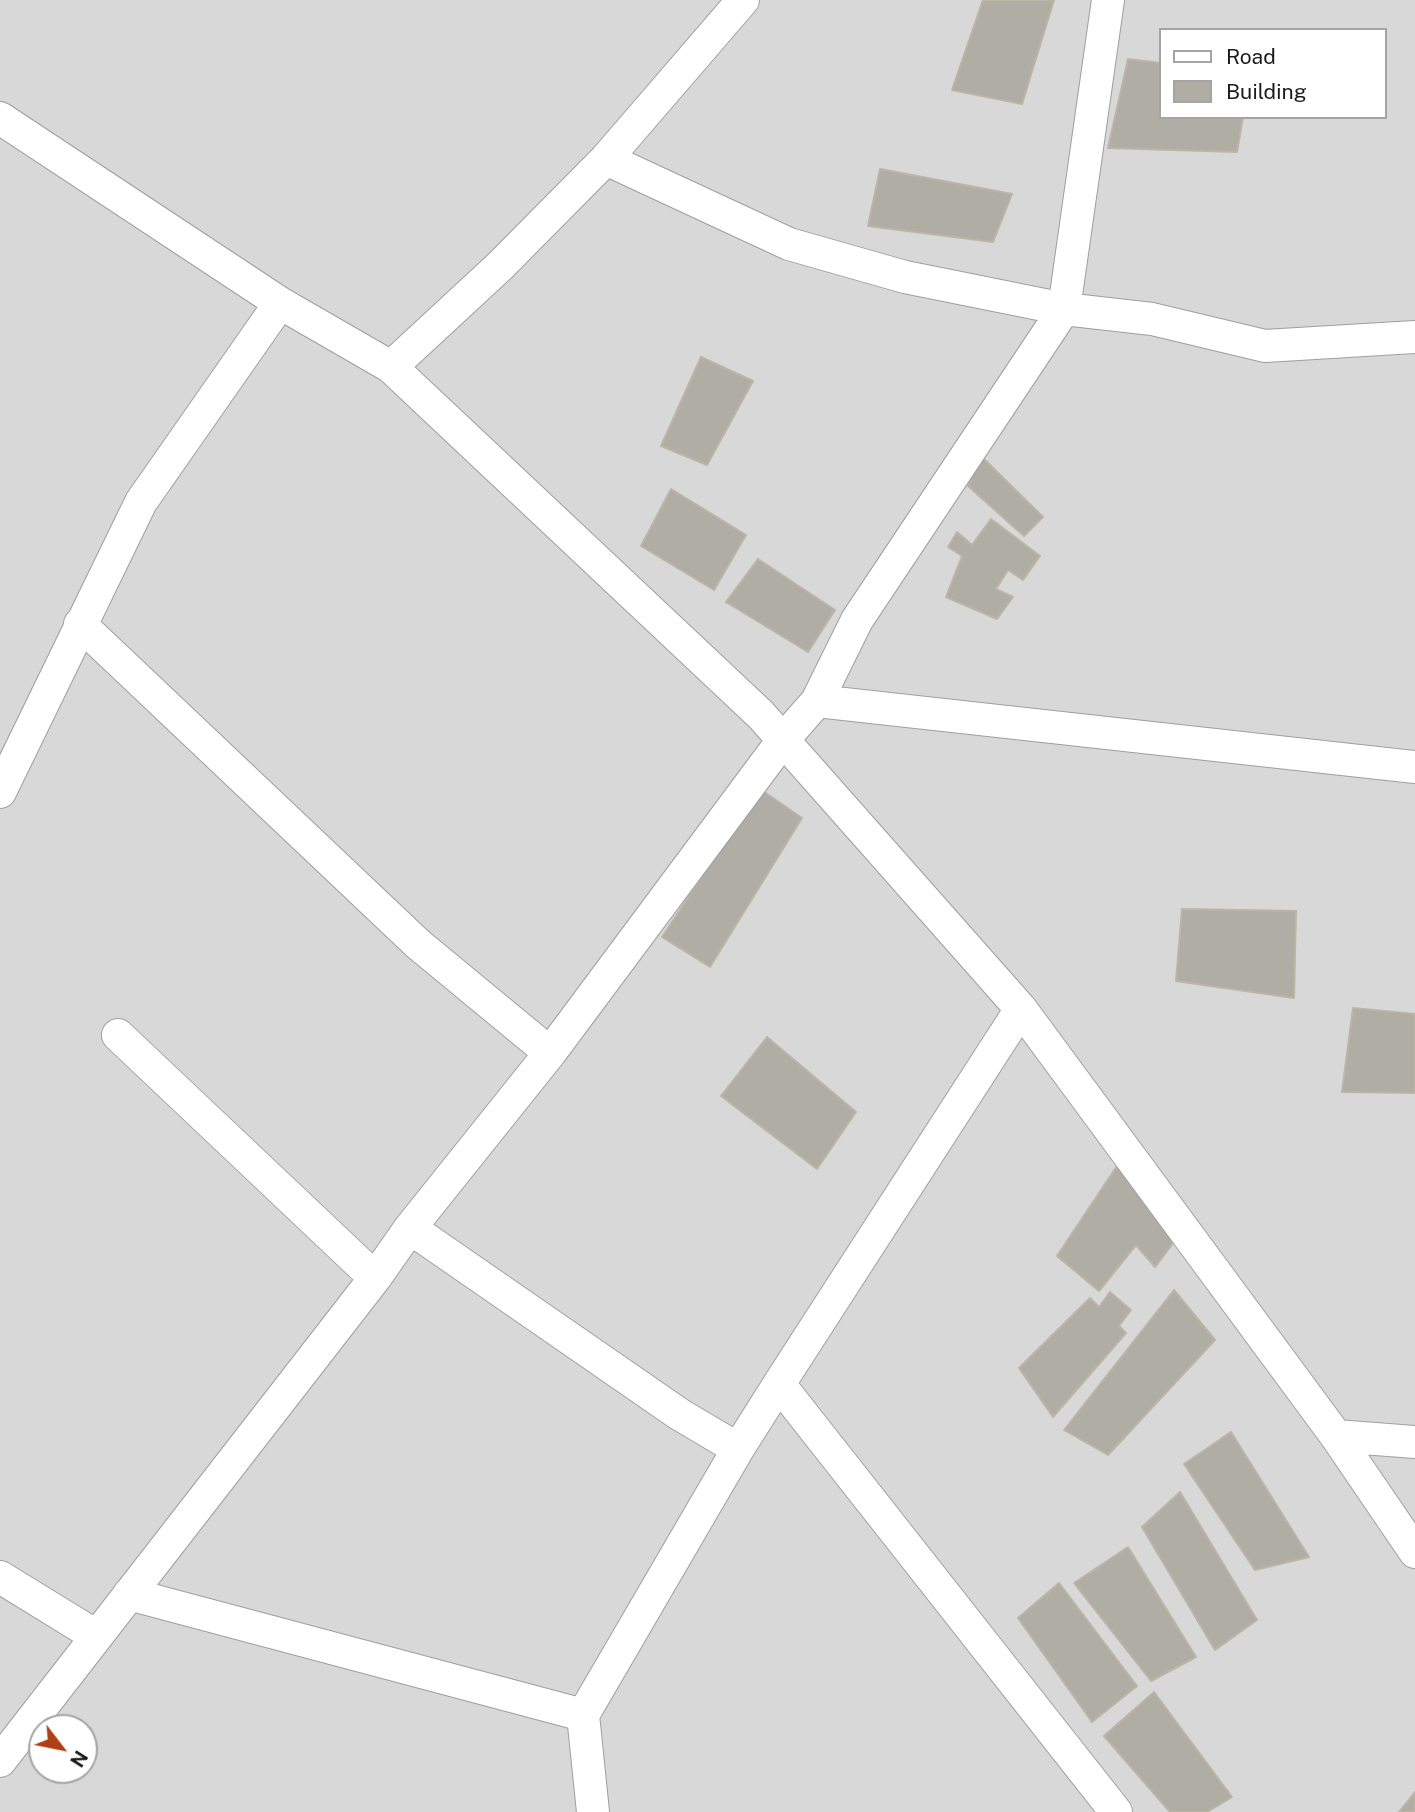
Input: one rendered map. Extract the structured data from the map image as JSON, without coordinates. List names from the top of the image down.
{
  "legend": ["Road", "Building"],
  "north": "bottom right"
}
